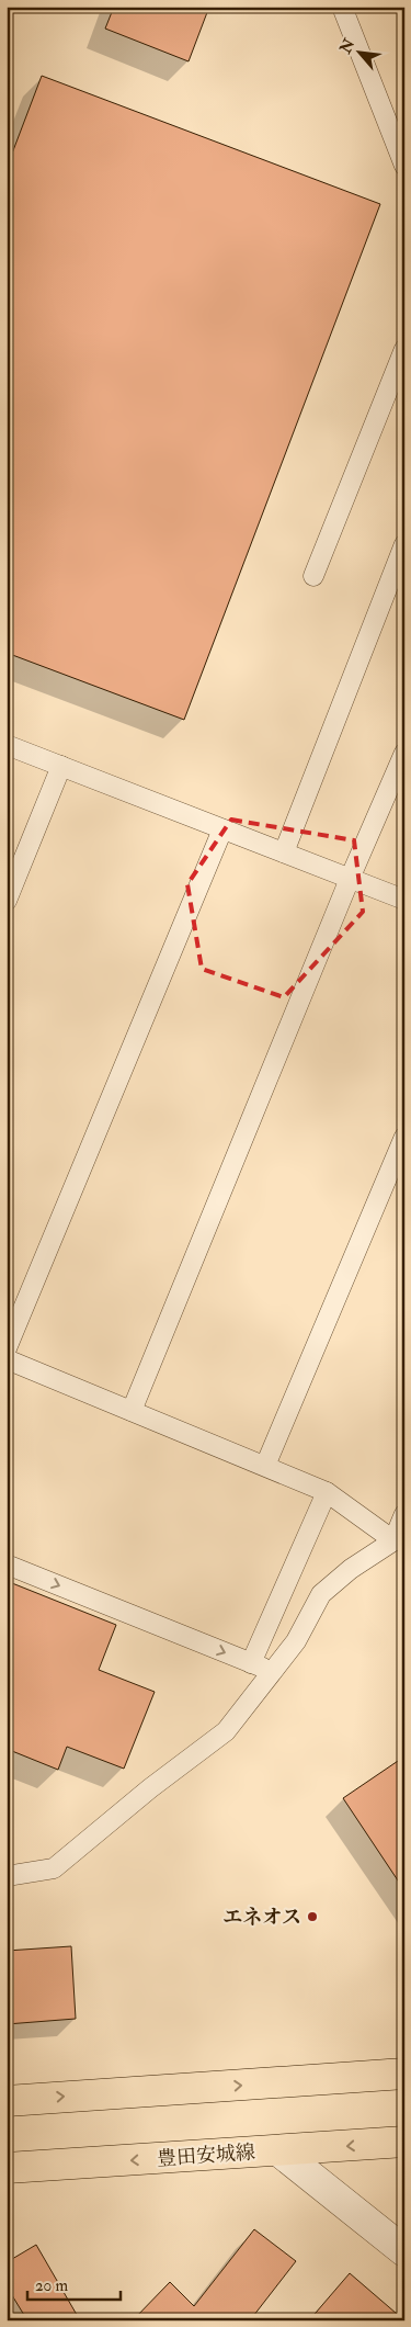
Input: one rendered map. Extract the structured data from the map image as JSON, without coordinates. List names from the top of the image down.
{
  "streets": {
    "main road": ["豊田安城線"]
  },
  "places": ["エネオス"],
  "scale_bar": "20 m",
  "north": "top left"
}
